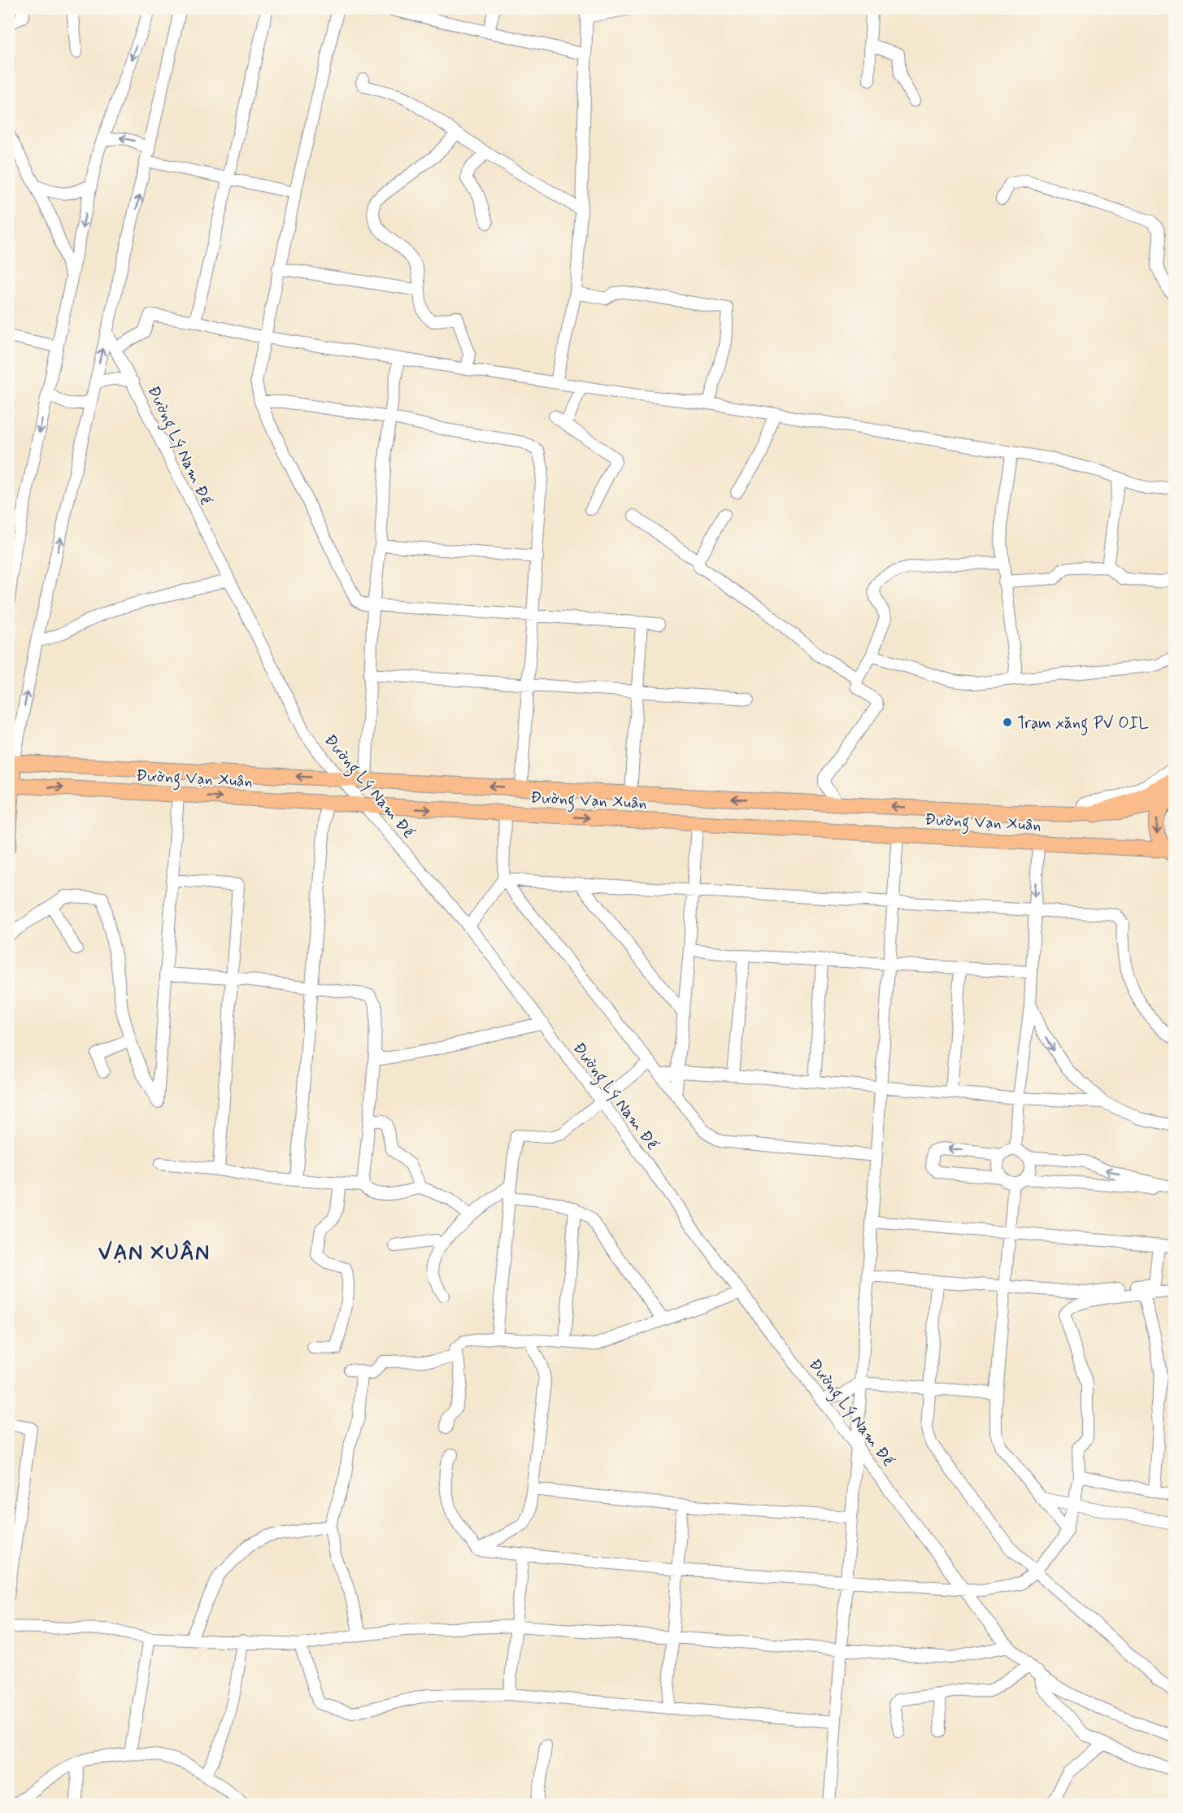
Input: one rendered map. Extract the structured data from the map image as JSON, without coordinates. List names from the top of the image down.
{
  "streets": {
    "main road": ["Đường Vạn Xuân"],
    "street": ["Đường Lý Nam Đế"]
  },
  "crossings": [
    ["Đường Lý Nam Đế", "Đường Vạn Xuân"]
  ],
  "districts": ["VẠN XUÂN"],
  "places": ["Trạm xăng PV OIL"]
}
